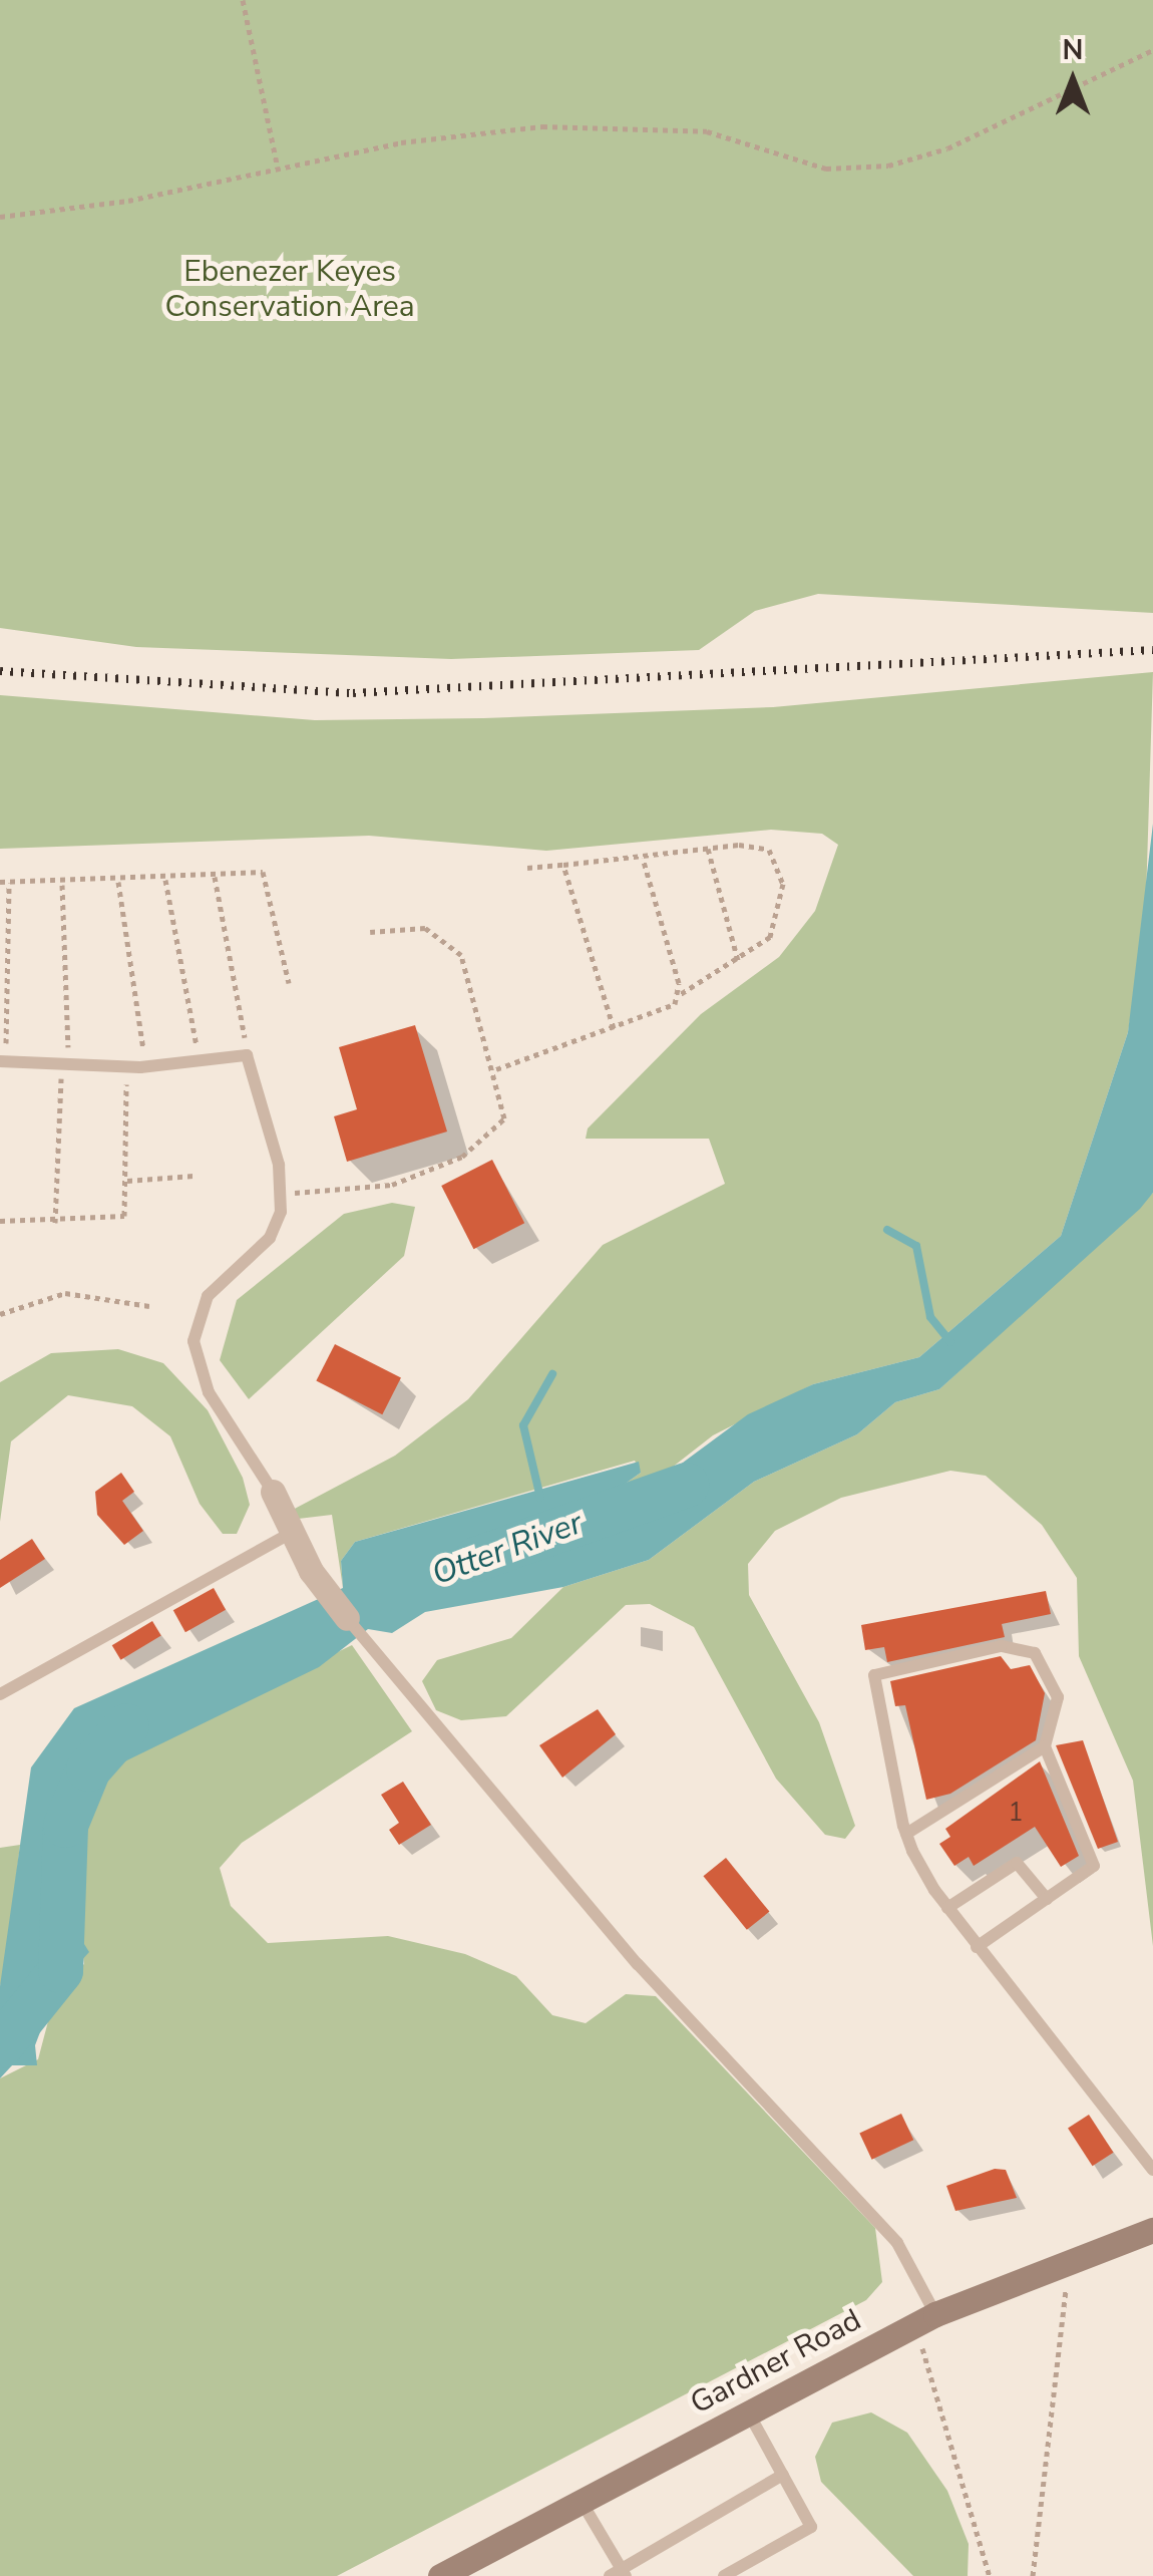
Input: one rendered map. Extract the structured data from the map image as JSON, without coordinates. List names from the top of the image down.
{
  "streets": {
    "main road": ["Gardner Road"]
  },
  "water": ["Otter River"],
  "parks": ["Ebenezer Keyes Conservation Area"],
  "house_numbers": ["1"],
  "north": "top"
}
